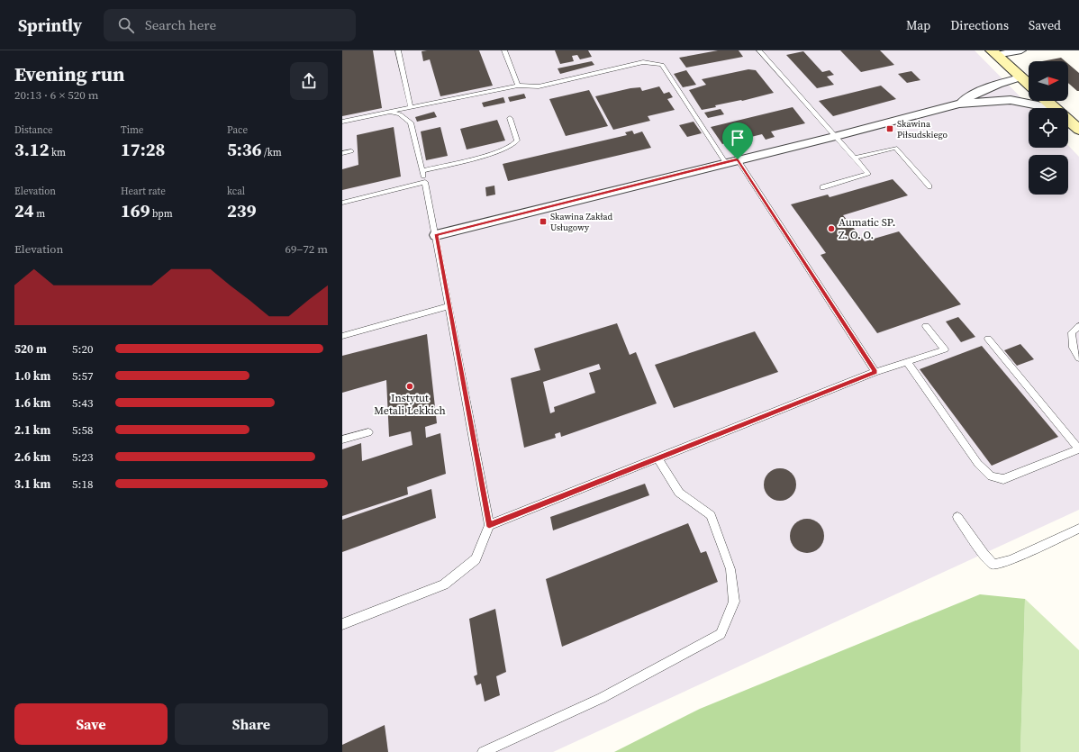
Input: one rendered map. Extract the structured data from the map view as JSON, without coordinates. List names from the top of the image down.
{
  "places": {
    "transit": ["Skawina Piłsudskiego", "Skawina Zakład Usługowy"],
    "other": ["Aumatic SP. Z. O. O.", "Instytut Metali Lekkich"]
  },
  "north": "right",
  "page": {
    "header": "Sprintly",
    "search": "Search here",
    "nav": ["Map", "Directions", "Saved"],
    "heading": ["Evening run", "20:13 · 6 × 520 m"],
    "stats": [
      ["Distance", "3.12 km"],
      ["Time", "17:28"],
      ["Pace", "5:36 /km"],
      ["Elevation", "24 m"],
      ["Heart rate", "169 bpm"],
      ["kcal", "239"]
    ],
    "chart": ["Elevation", "69–72 m"],
    "list": [
      {
        "name": "520 m",
        "note": "5:20"
      },
      {
        "name": "1.0 km",
        "note": "5:57"
      },
      {
        "name": "1.6 km",
        "note": "5:43"
      },
      {
        "name": "2.1 km",
        "note": "5:58"
      },
      {
        "name": "2.6 km",
        "note": "5:23"
      },
      {
        "name": "3.1 km",
        "note": "5:18"
      }
    ],
    "buttons": ["Save", "Share"]
  }
}
